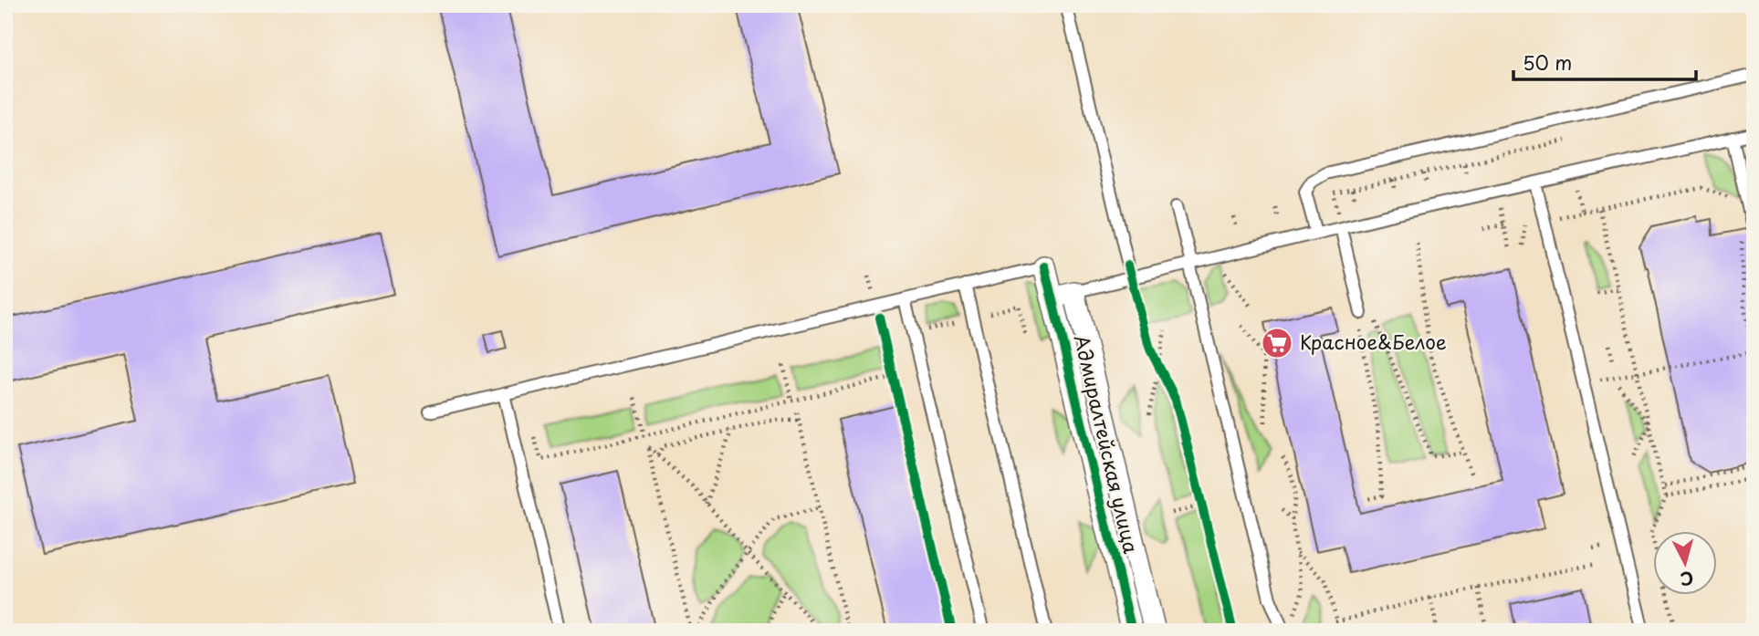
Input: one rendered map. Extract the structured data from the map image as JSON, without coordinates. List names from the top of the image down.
{
  "streets": {
    "street": ["Адмиралтейская улица"]
  },
  "places": {
    "supermarket": ["Красное&Белое"]
  },
  "scale_bar": "50 m",
  "north": "bottom"
}
